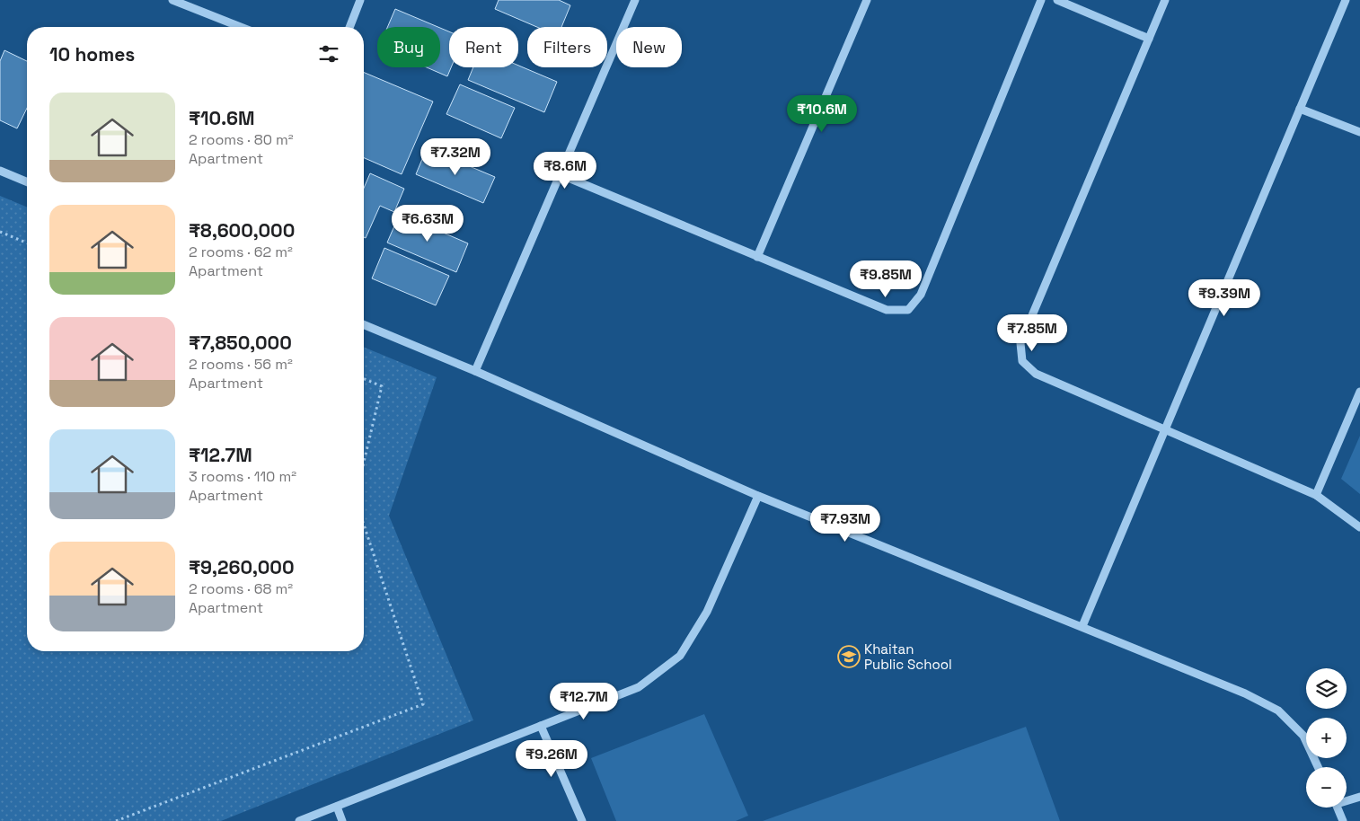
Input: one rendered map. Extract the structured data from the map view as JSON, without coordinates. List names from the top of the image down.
{
  "places": {
    "school or university": ["Khaitan Public School"]
  },
  "page": {
    "chip": [
      "Buy",
      "Rent",
      "Filters",
      "New"
    ],
    "heading": "10 homes",
    "list": [
      {
        "name": "₹10.6M",
        "note": "2 rooms · 80 m² · Apartment"
      },
      {
        "name": "₹8,600,000",
        "note": "2 rooms · 62 m² · Apartment"
      },
      {
        "name": "₹7,850,000",
        "note": "2 rooms · 56 m² · Apartment"
      },
      {
        "name": "₹12.7M",
        "note": "3 rooms · 110 m² · Apartment"
      },
      {
        "name": "₹9,260,000",
        "note": "2 rooms · 68 m² · Apartment"
      }
    ],
    "price": [
      "₹10.6M",
      "₹7.32M",
      "₹8.6M",
      "₹6.63M",
      "₹9.85M",
      "₹9.39M",
      "₹7.85M",
      "₹7.93M",
      "₹12.7M",
      "₹9.26M"
    ],
    "map_buttons": ["+", "−"]
  }
}
